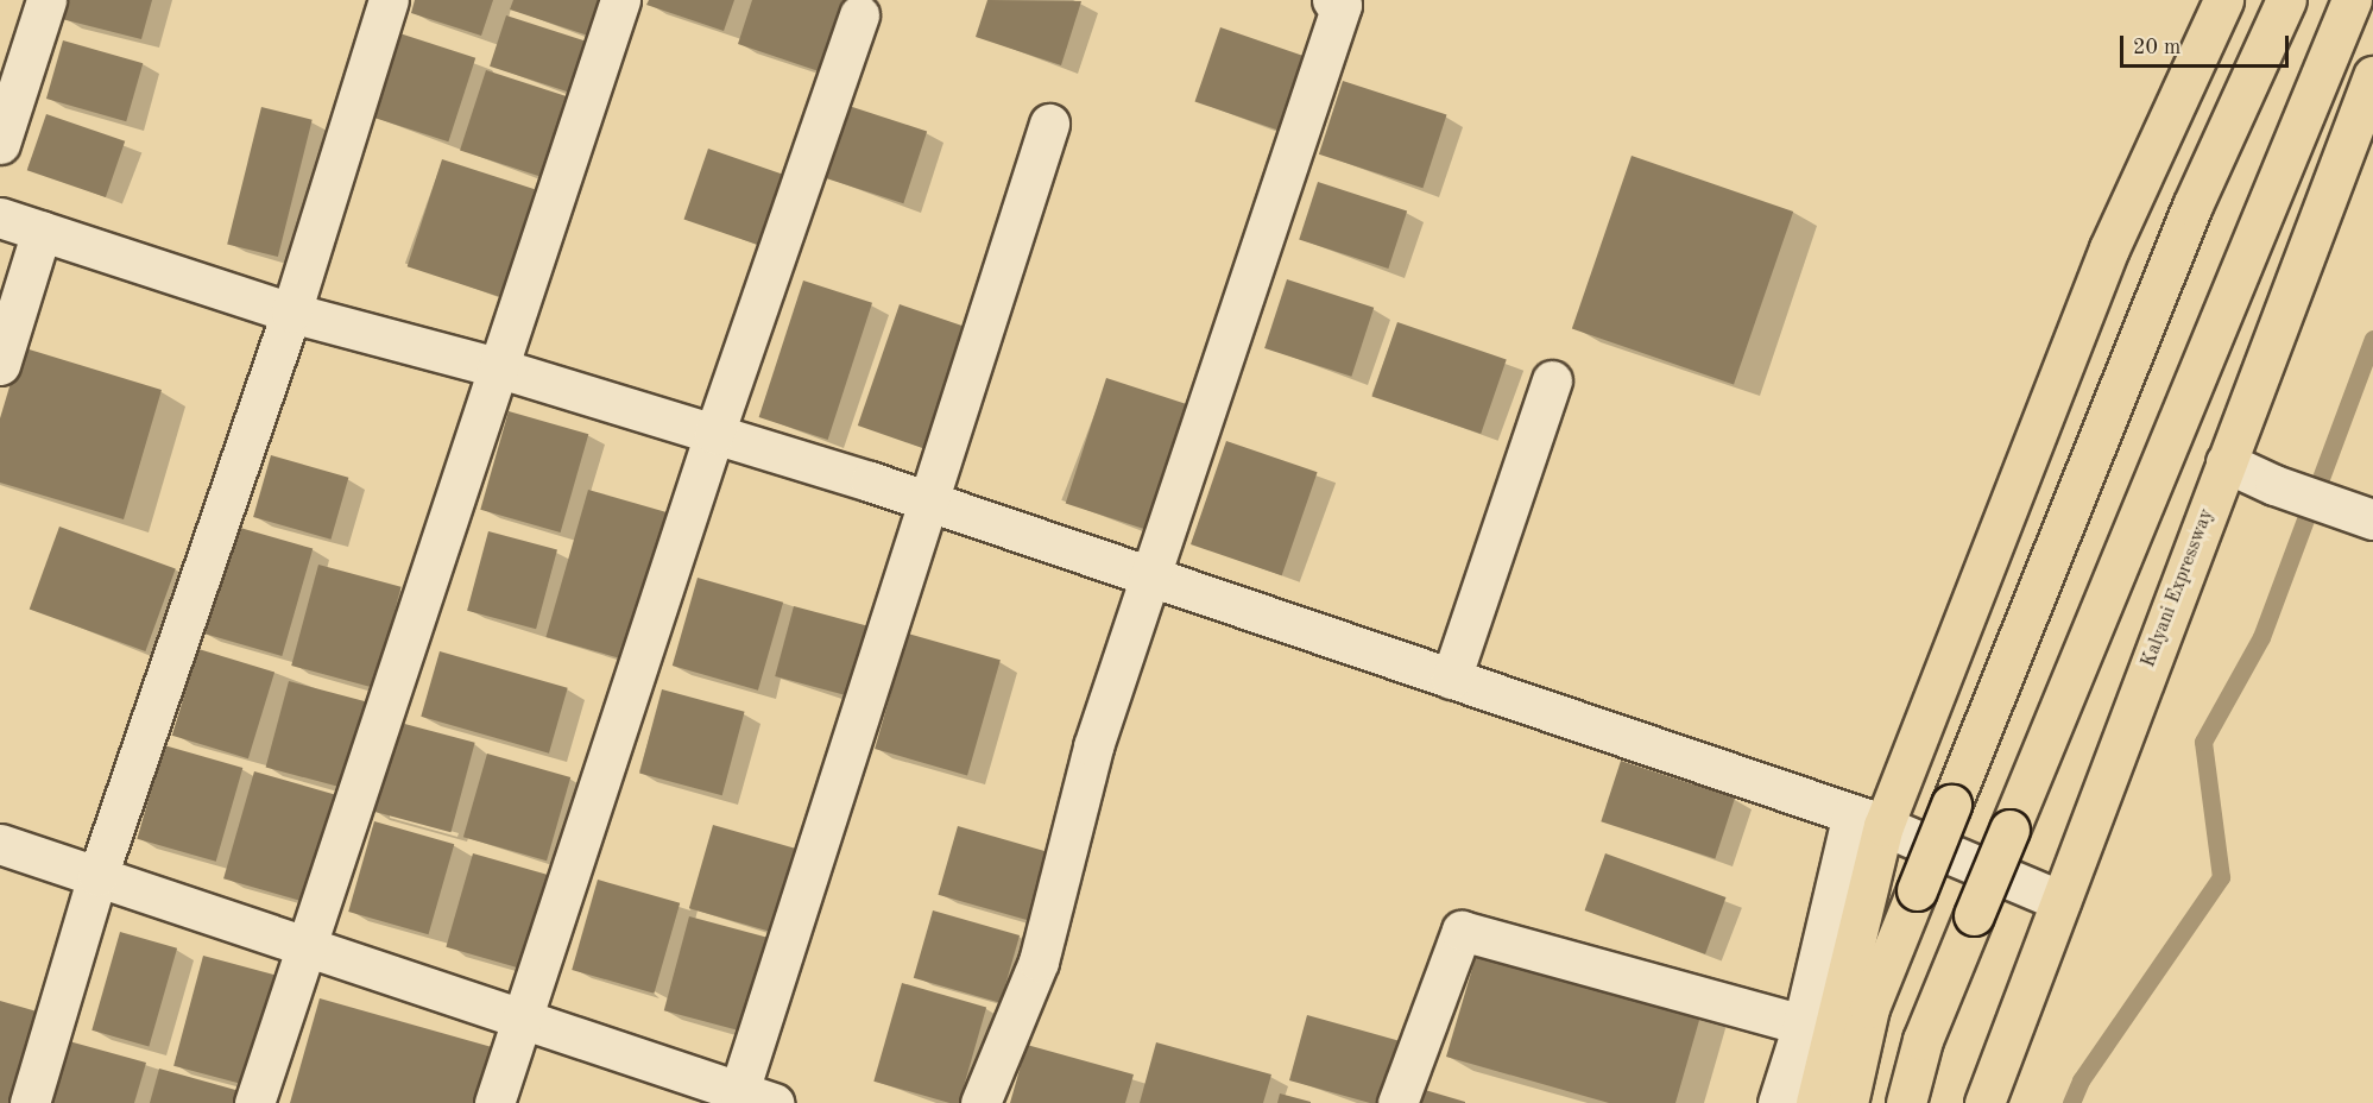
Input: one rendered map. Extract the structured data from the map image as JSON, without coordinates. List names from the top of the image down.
{
  "streets": {
    "highway": ["Kalyani Expressway"]
  },
  "scale_bar": "20 m"
}
